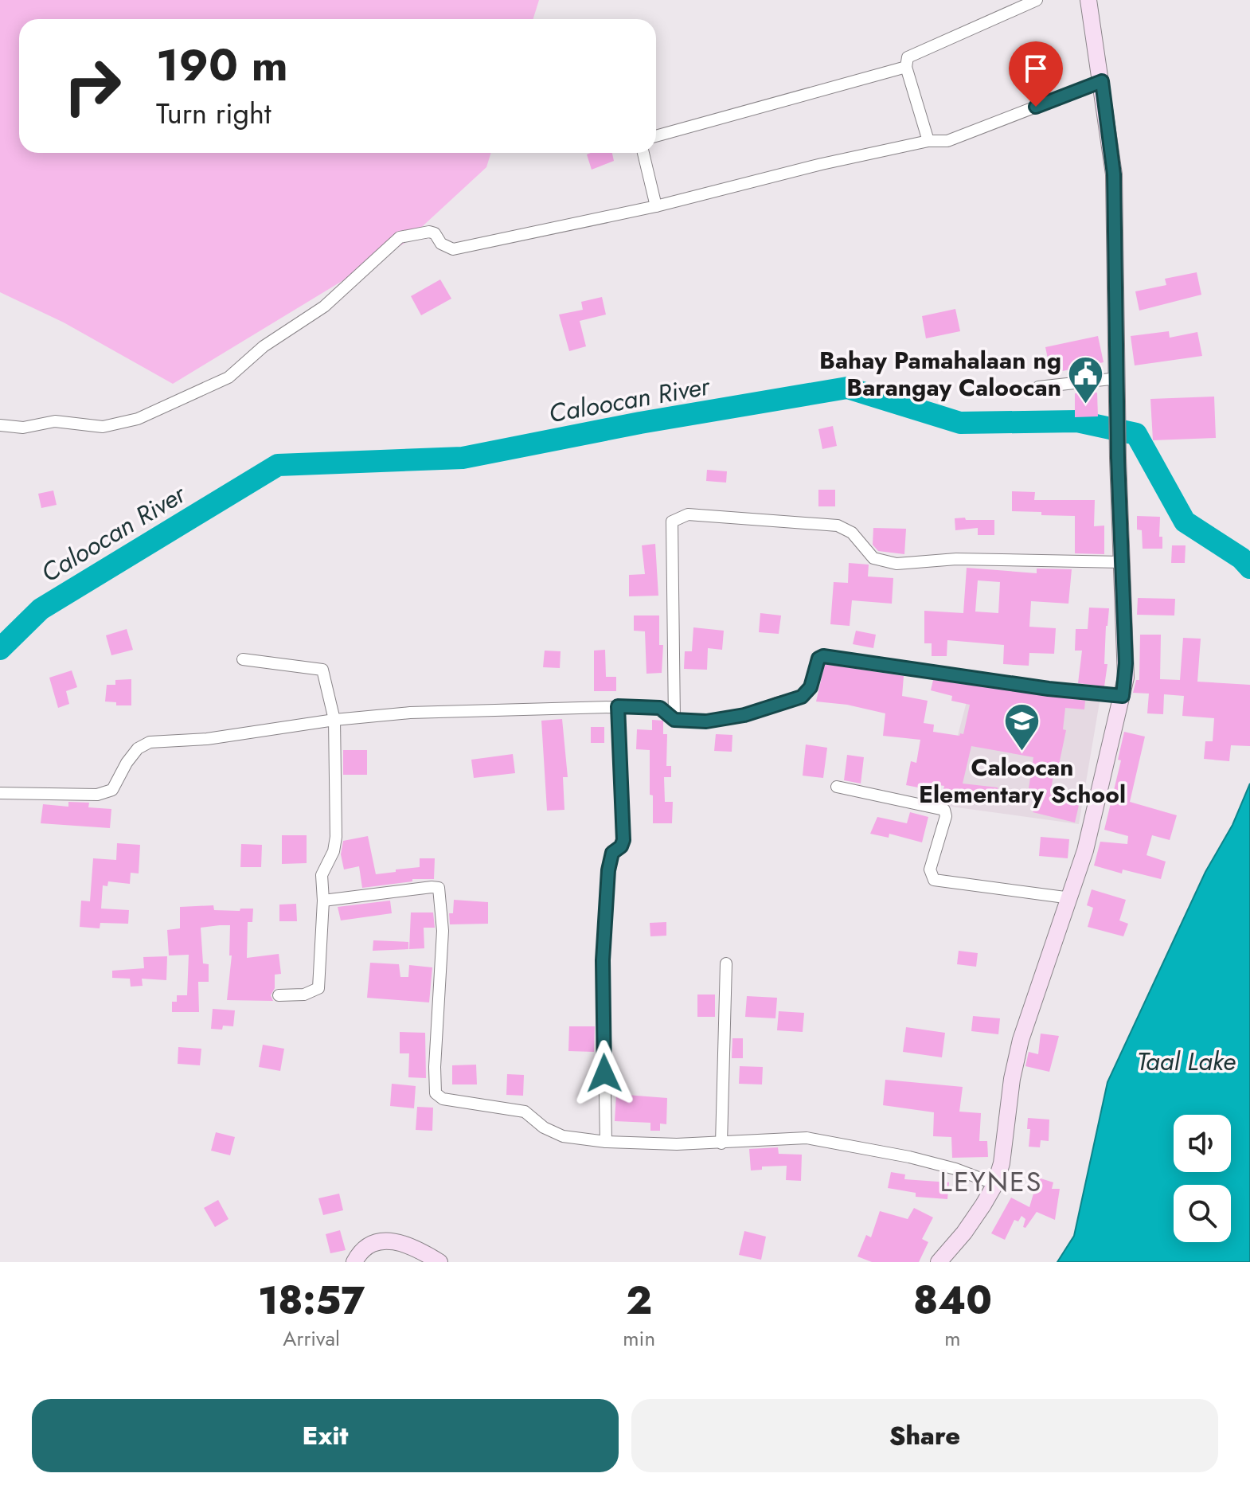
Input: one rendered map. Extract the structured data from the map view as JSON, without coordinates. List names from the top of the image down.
{
  "districts": ["LEYNES"],
  "water": ["Caloocan River", "Taal Lake"],
  "places": {
    "public building": ["Bahay Pamahalaan ng Barangay Caloocan"],
    "school or university": ["Caloocan Elementary School"]
  },
  "page": {
    "turn": ["190 m", "Turn right"],
    "eta": [
      "18:57",
      "Arrival",
      "2",
      "min",
      "840",
      "m"
    ],
    "buttons": ["Exit", "Share"]
  }
}
